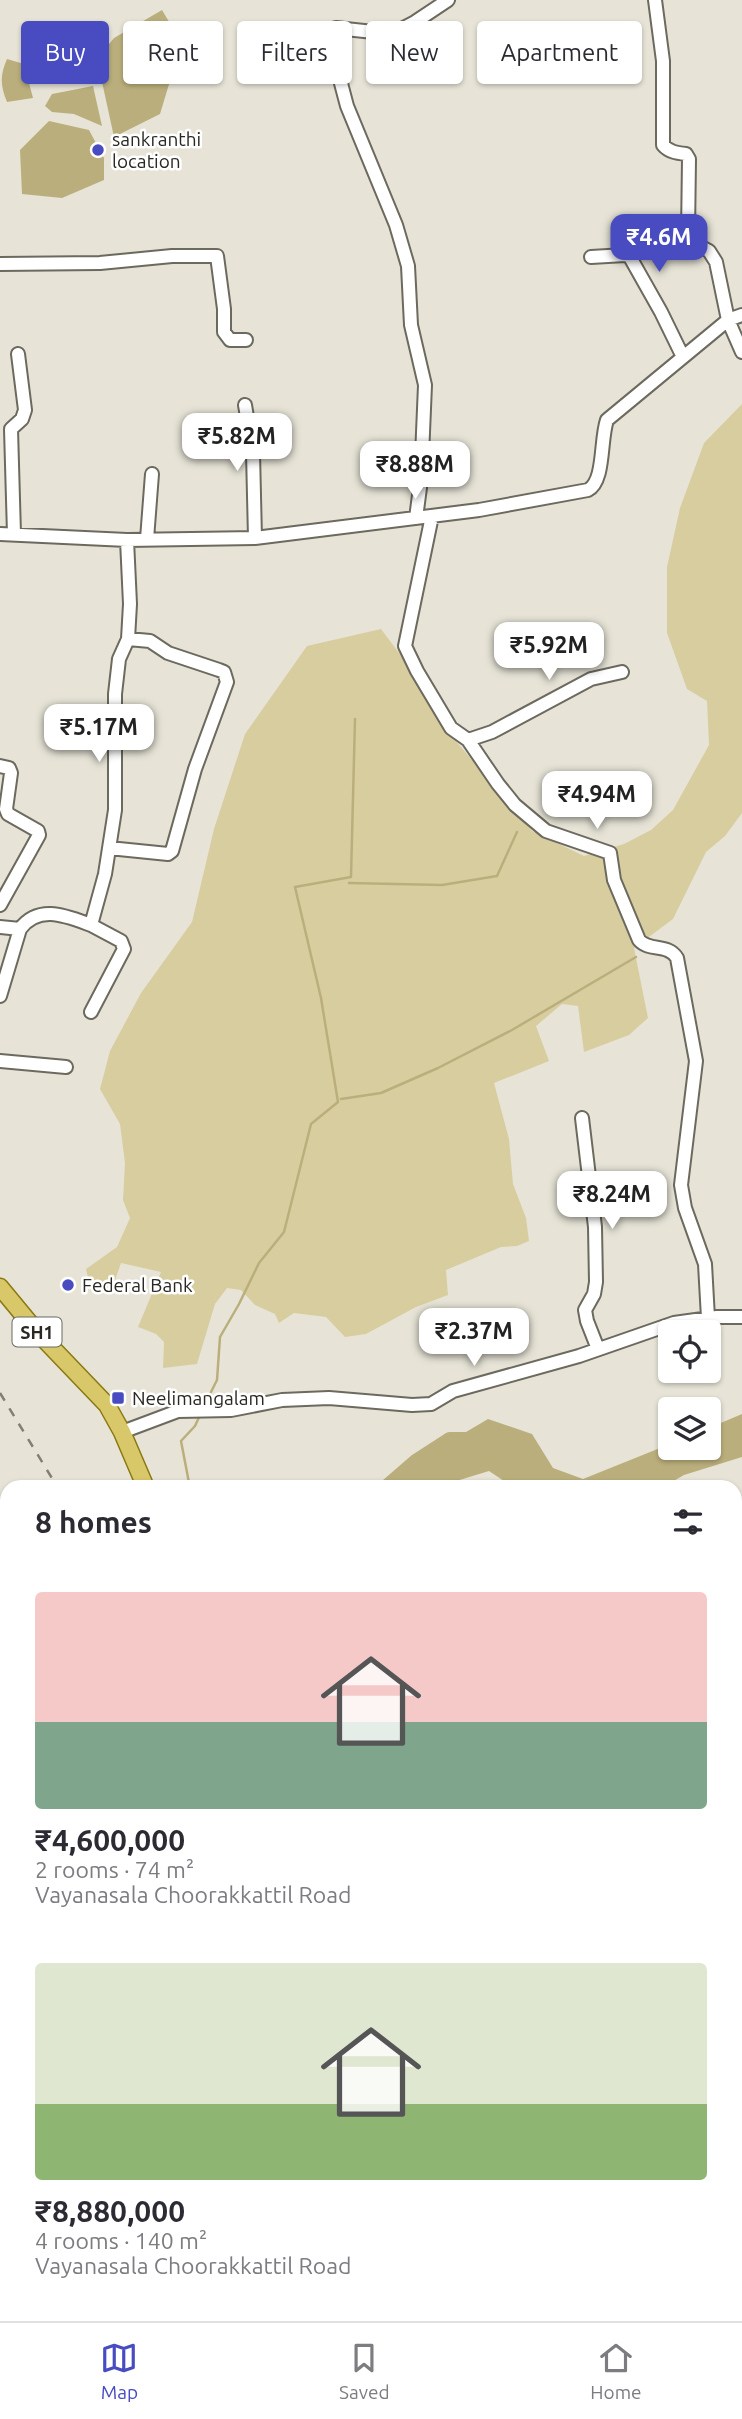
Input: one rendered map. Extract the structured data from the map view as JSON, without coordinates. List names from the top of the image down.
{
  "streets": {
    "main road": ["SH1"]
  },
  "places": {
    "other": ["sankranthi location", "Federal Bank"],
    "transit": ["Neelimangalam"]
  },
  "page": {
    "chip": [
      "Buy",
      "Rent",
      "Filters",
      "New",
      "Apartment"
    ],
    "price": [
      "₹4.6M",
      "₹5.82M",
      "₹8.88M",
      "₹5.92M",
      "₹5.17M",
      "₹4.94M",
      "₹8.24M",
      "₹2.37M"
    ],
    "heading": "8 homes",
    "list": [
      {
        "name": "₹4,600,000",
        "note": "2 rooms · 74 m² · Vayanasala Choorakkattil Road"
      },
      {
        "name": "₹8,880,000",
        "note": "4 rooms · 140 m² · Vayanasala Choorakkattil Road"
      }
    ],
    "tabs": ["Map", "Saved", "Home"]
  }
}
